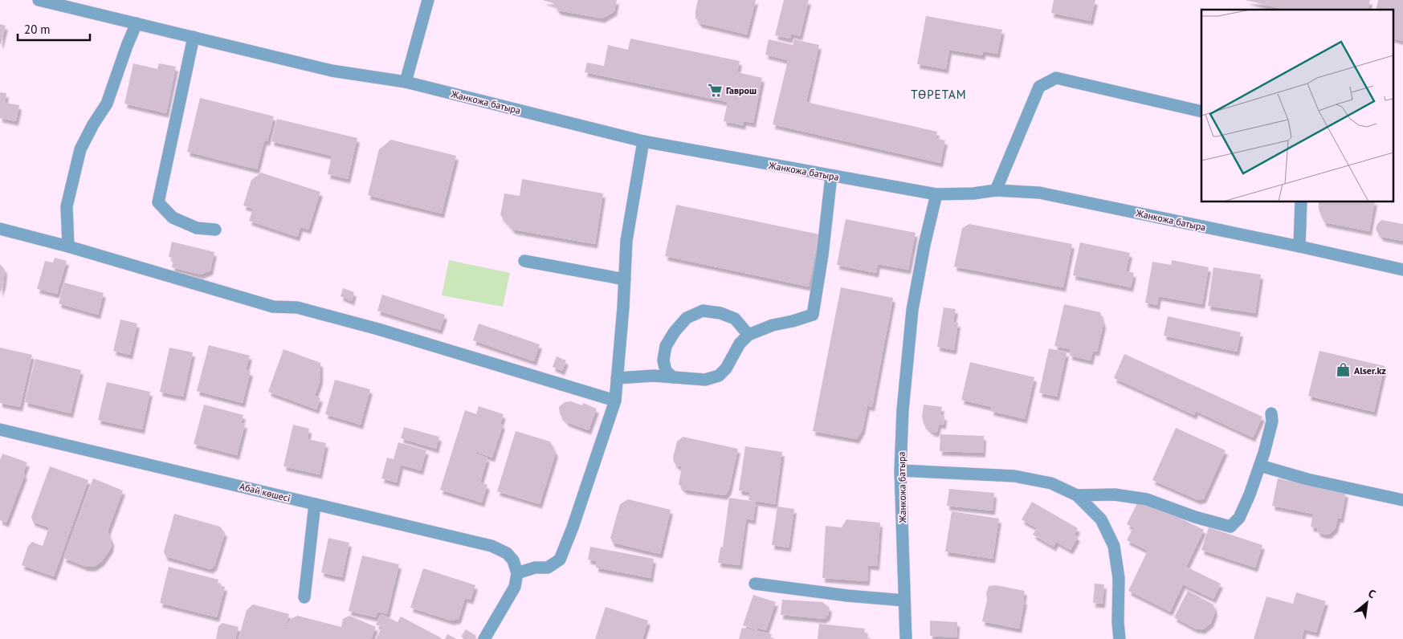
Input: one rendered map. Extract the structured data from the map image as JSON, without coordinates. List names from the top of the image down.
{
  "streets": {
    "street": ["Жанкожа батыра", "Абай көшесі"]
  },
  "districts": ["ТӨРЕТАМ"],
  "places": {
    "supermarket": ["Гаврош"],
    "shop": ["Alser.kz"]
  },
  "scale_bar": "20 m",
  "north": "top right"
}
